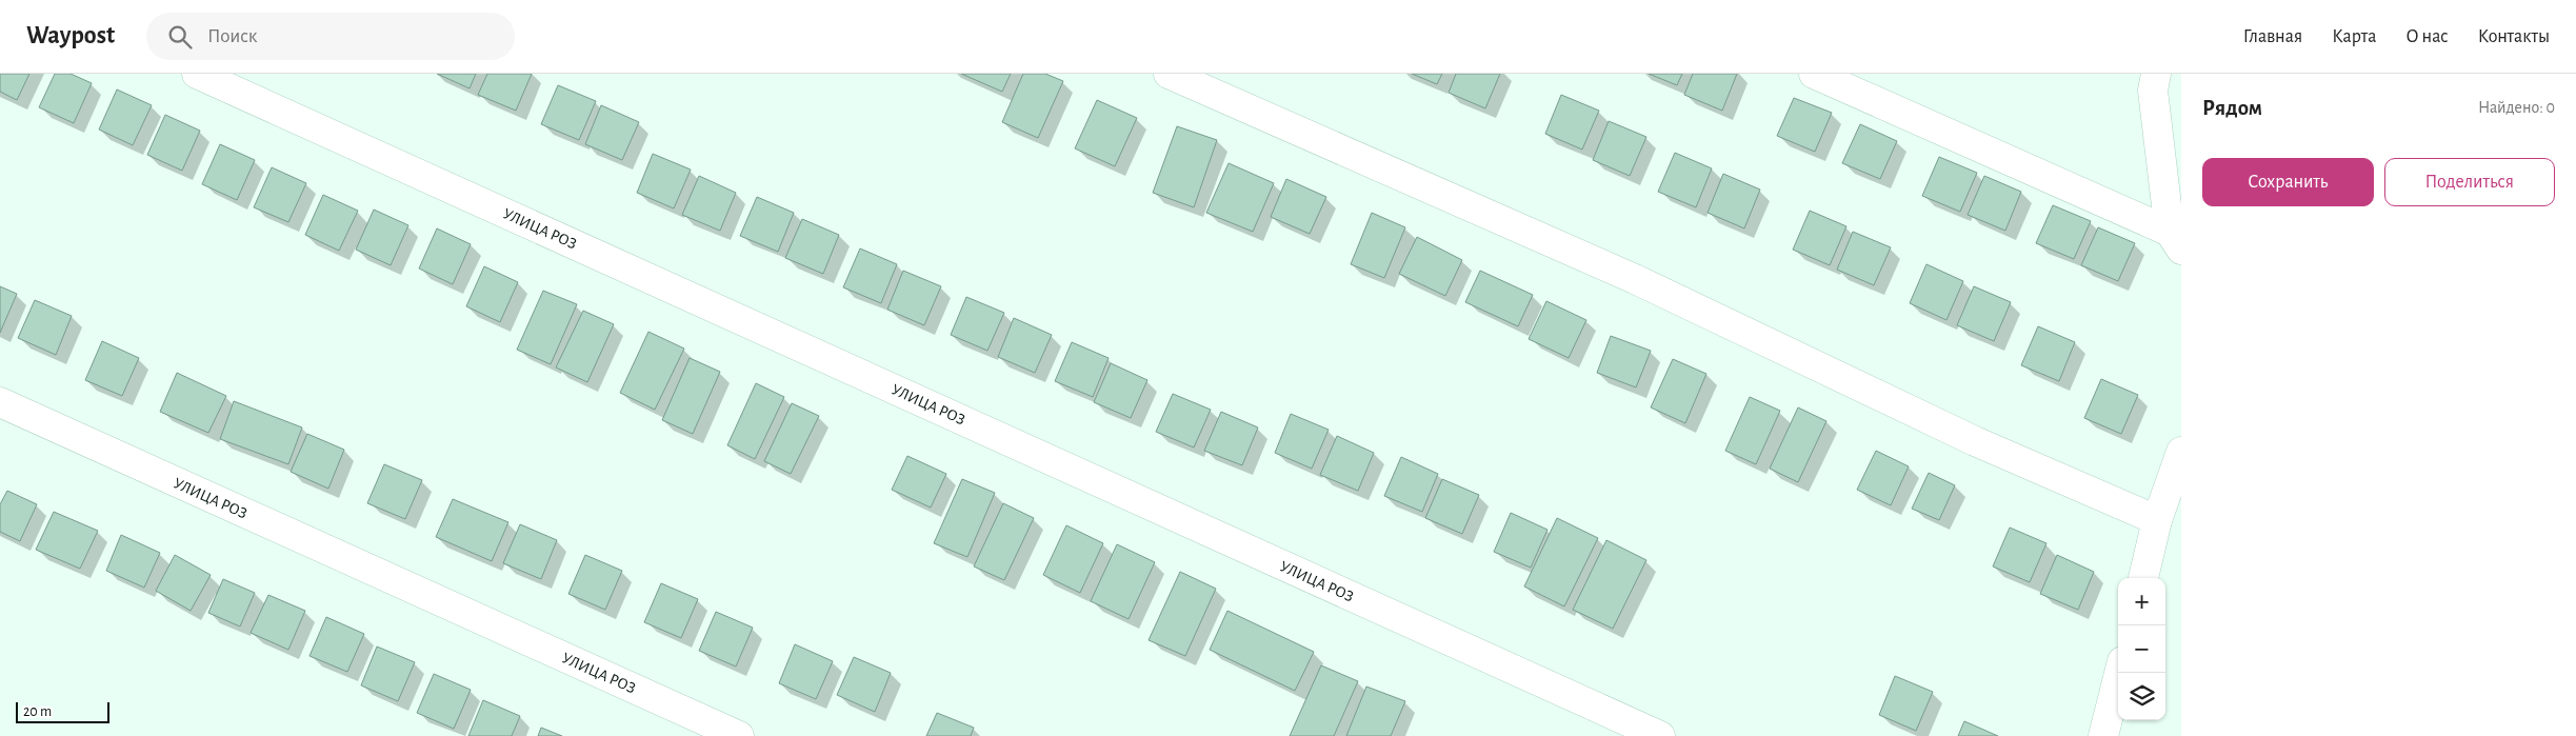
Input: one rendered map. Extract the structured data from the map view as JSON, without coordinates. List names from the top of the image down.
{
  "streets": {
    "street": ["УЛИЦА РОЗ"]
  },
  "scale_bar": "20 m",
  "page": {
    "header": "Waypost",
    "search": "Поиск",
    "nav": [
      "Главная",
      "Карта",
      "О нас",
      "Контакты"
    ],
    "heading": ["Рядом", "Найдено: 0"],
    "buttons": ["Сохранить", "Поделиться"],
    "map_buttons": ["+", "−"],
    "scale": "20 m"
  }
}
